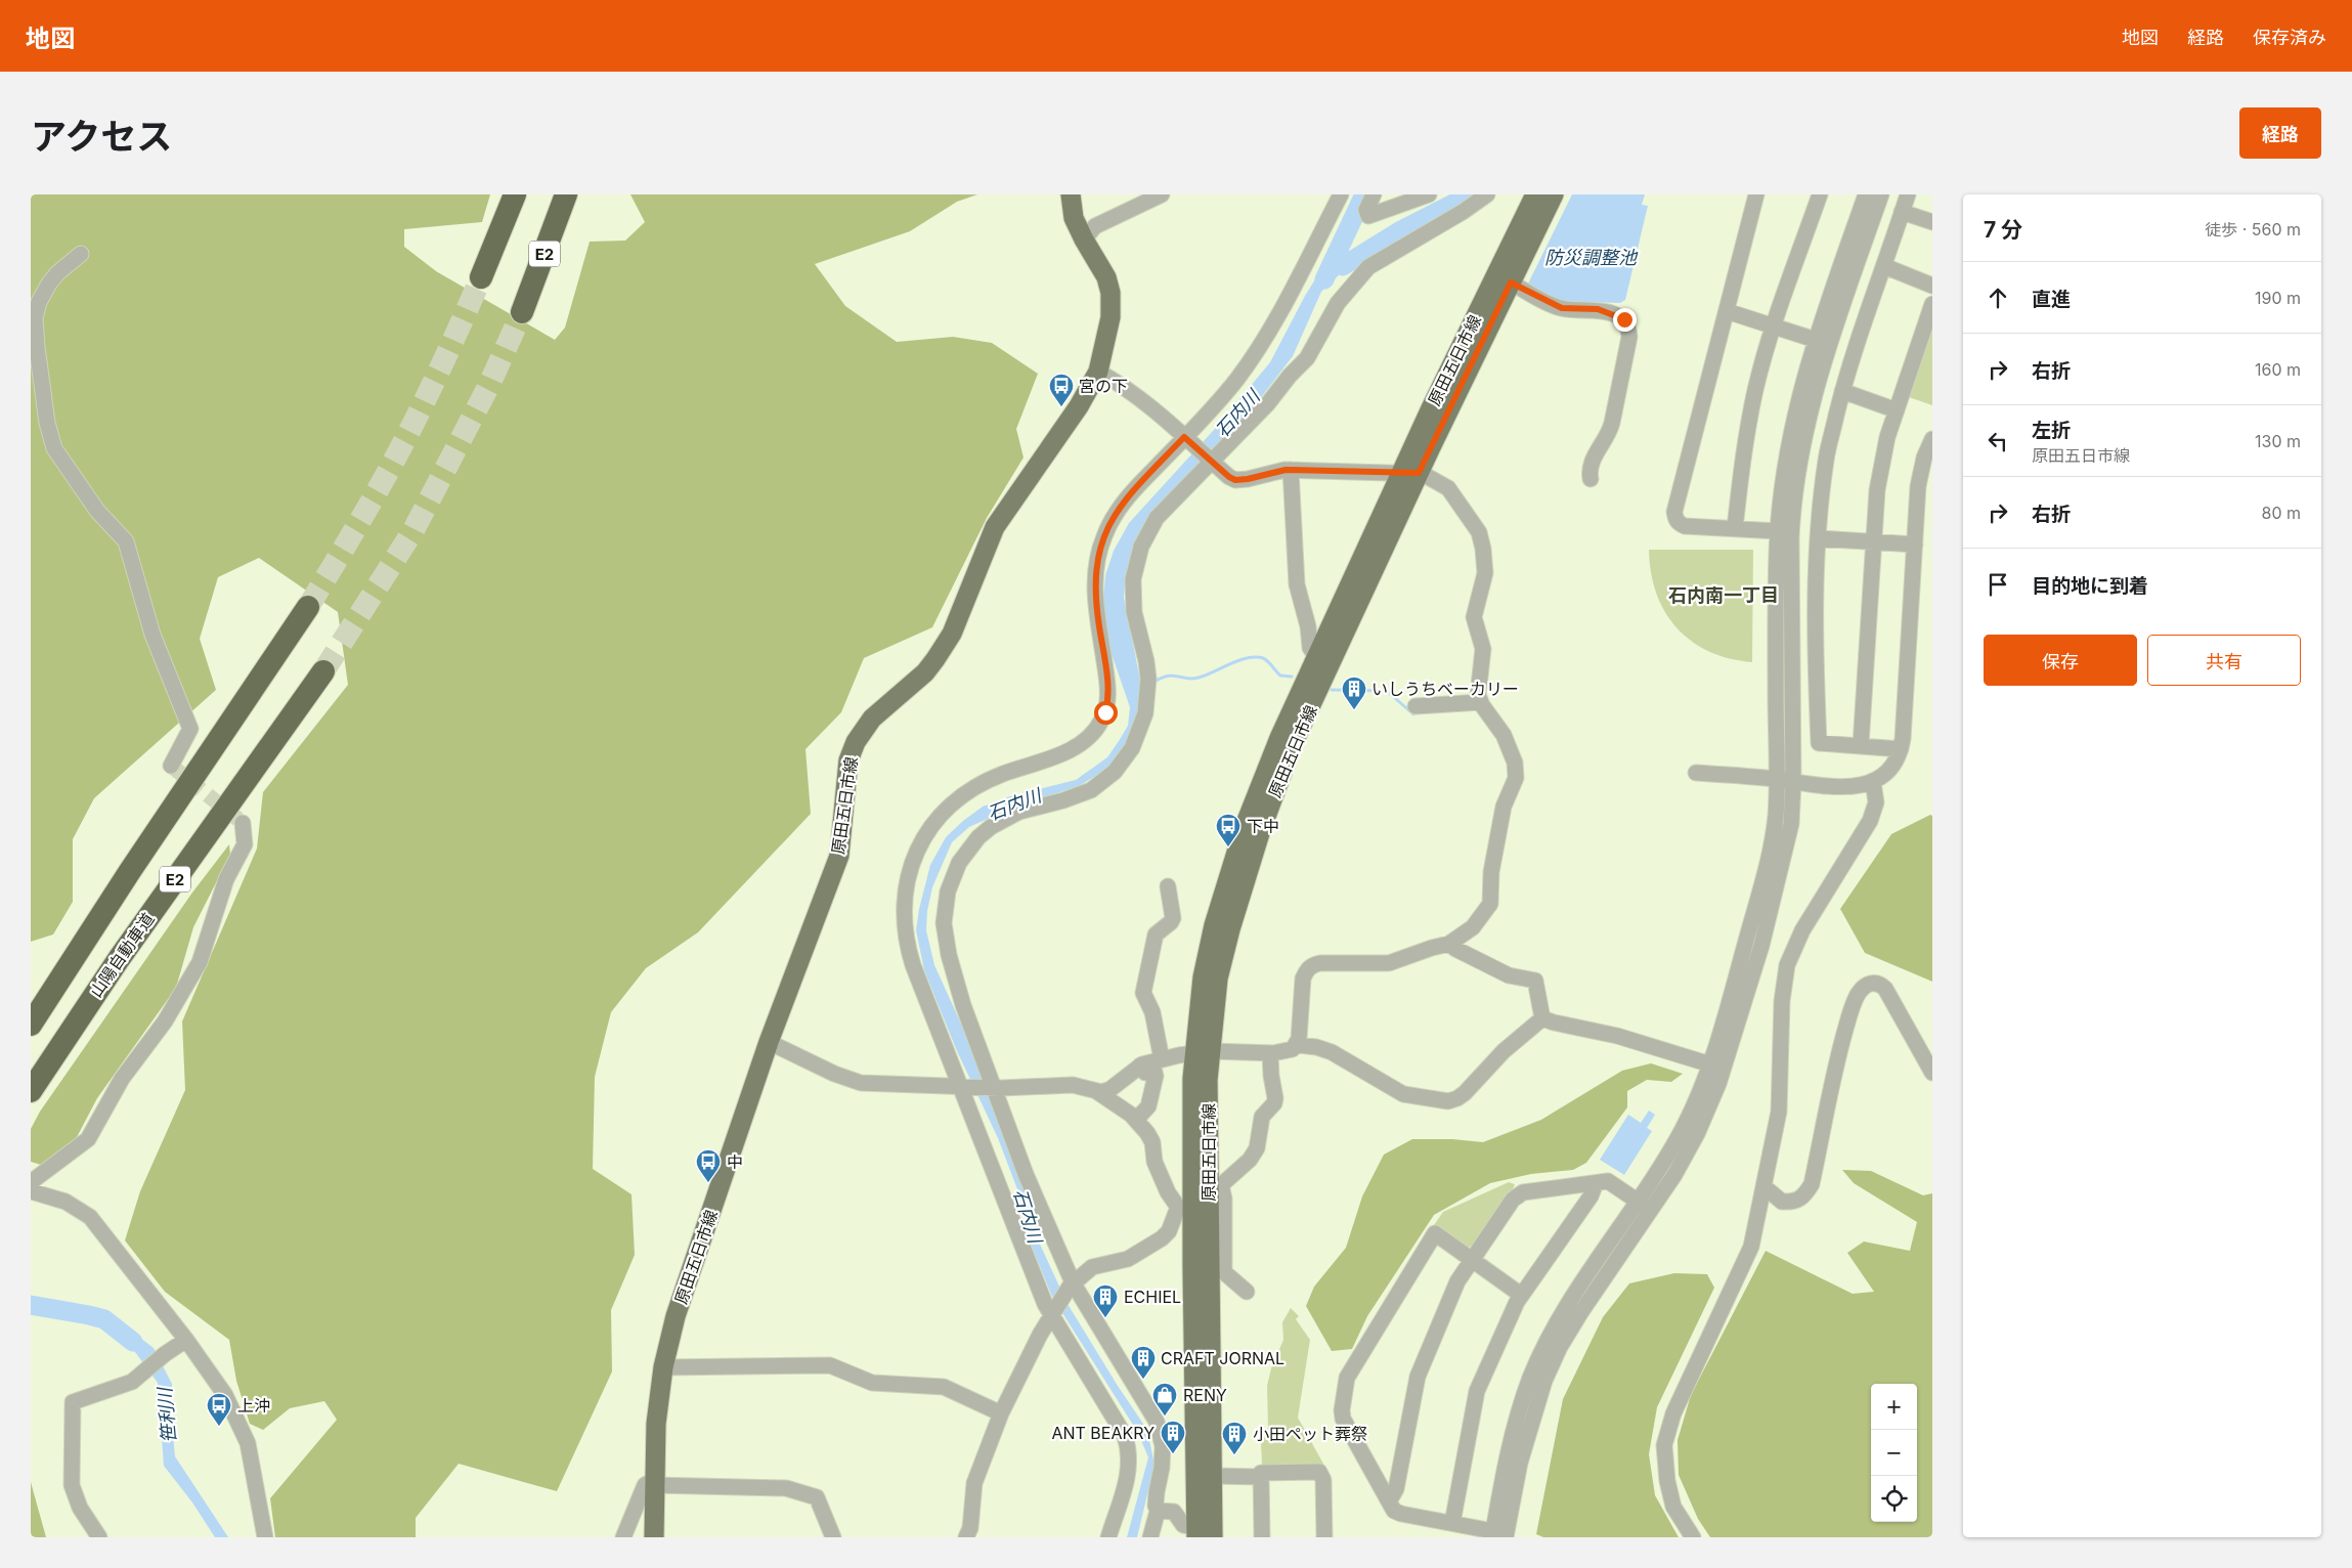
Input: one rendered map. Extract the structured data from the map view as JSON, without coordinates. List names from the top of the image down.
{
  "streets": {
    "highway": ["E2", "山陽自動車道"],
    "main road": ["原田五日市線"]
  },
  "districts": ["石内南一丁目"],
  "water": ["防災調整池", "石内川", "笹利川"],
  "places": {
    "bus stop": [
      "宮の下",
      "下中",
      "中",
      "上沖"
    ],
    "building": [
      "いしうちベーカリー",
      "ECHIEL",
      "CRAFT JORNAL",
      "ANT BEAKRY",
      "小田ペット葬祭"
    ],
    "shop": ["RENY"]
  },
  "page": {
    "header": "地図",
    "nav": ["地図", "経路", "保存済み"],
    "title": "アクセス",
    "buttons": [
      "経路",
      ["保存", "共有"]
    ],
    "heading": ["7 分", "徒歩 · 560 m"],
    "list": [
      ["直進", "190 m"],
      ["右折", "160 m"],
      ["左折", "原田五日市線", "130 m"],
      ["右折", "80 m"],
      "目的地に到着"
    ],
    "map_buttons": ["+", "−"]
  }
}
